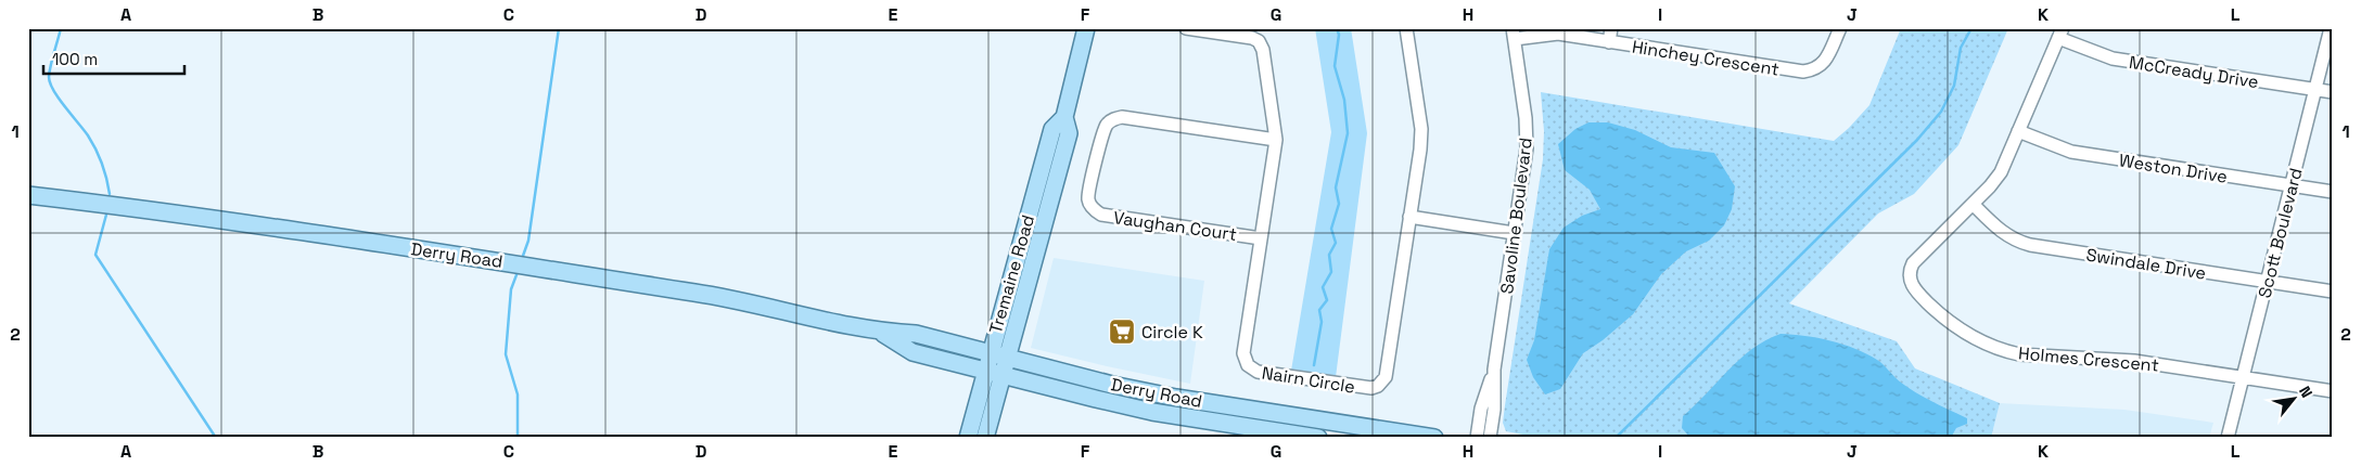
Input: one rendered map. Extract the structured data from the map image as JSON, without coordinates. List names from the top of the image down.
{
  "streets": {
    "main road": ["Derry Road", "Tremaine Road"],
    "street": [
      "Hinchey Crescent",
      "McCready Drive",
      "Weston Drive",
      "Savoline Boulevard",
      "Vaughan Court",
      "Scott Boulevard",
      "Swindale Drive",
      "Holmes Crescent",
      "Nairn Circle"
    ]
  },
  "crossings": [
    ["Hinchey Crescent", "Savoline Boulevard"],
    ["McCready Drive", "Scott Boulevard"],
    ["McCready Drive", "Holmes Crescent"],
    ["Weston Drive", "Scott Boulevard"],
    ["Weston Drive", "Holmes Crescent"],
    ["Vaughan Court", "Nairn Circle"],
    ["Scott Boulevard", "Swindale Drive"],
    ["Scott Boulevard", "Holmes Crescent"],
    ["Derry Road", "Tremaine Road"],
    ["Swindale Drive", "Holmes Crescent"]
  ],
  "places": {
    "supermarket": ["Circle K"]
  },
  "scale_bar": "100 m",
  "north": "top right",
  "grid": {
    "columns": [
      "A",
      "B",
      "C",
      "D",
      "E",
      "F",
      "G",
      "H",
      "I",
      "J",
      "K",
      "L"
    ],
    "rows": ["1", "2"]
  }
}
